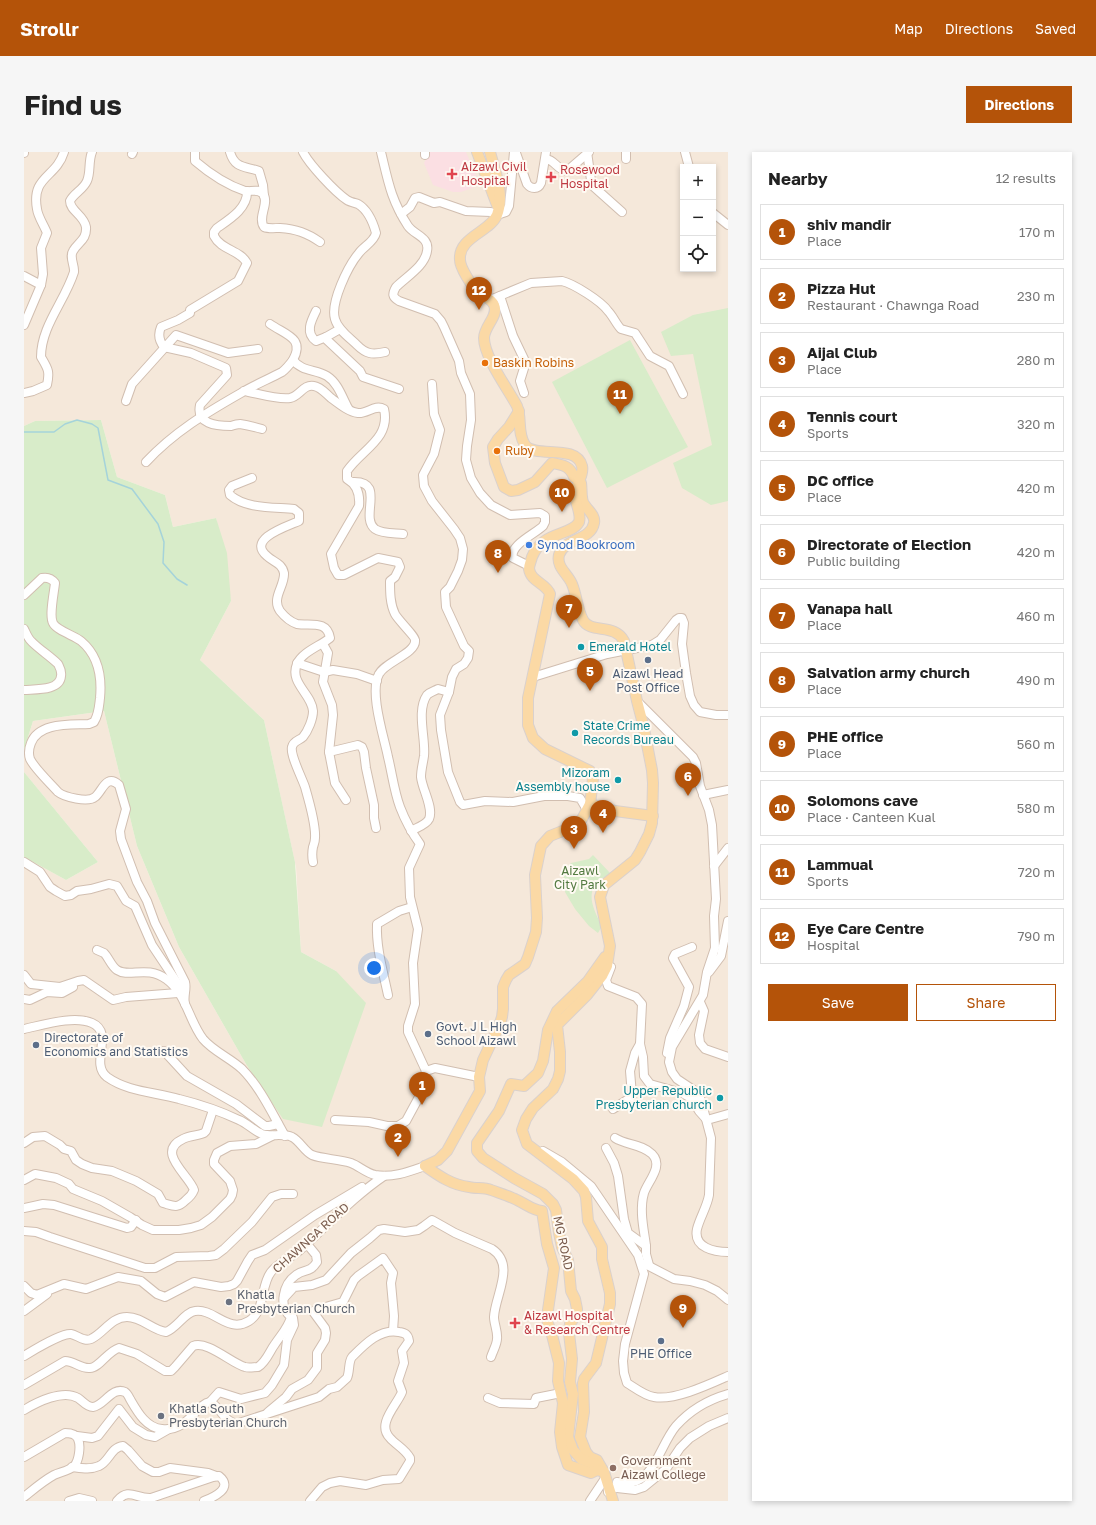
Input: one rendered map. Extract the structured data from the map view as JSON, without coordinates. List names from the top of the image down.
{
  "streets": {
    "main road": ["MG ROAD"],
    "street": ["CHAWNGA ROAD"]
  },
  "parks": ["Aizawl City Park"],
  "places": {
    "health": ["Aizawl Civil Hospital", "Rosewood Hospital", "Aizawl Hospital & Research Centre"],
    "other": [
      "Baskin Robins",
      "Ruby",
      "Synod Bookroom",
      "Emerald Hotel",
      "Aizawl Head Post Office",
      "State Crime Records Bureau",
      "Mizoram Assembly house",
      "Govt. J L High School Aizawl",
      "Directorate of Economics and Statistics",
      "Upper Republic Presbyterian church",
      "Khatla Presbyterian Church",
      "PHE Office",
      "Khatla South Presbyterian Church",
      "Government Aizawl College"
    ]
  },
  "page": {
    "header": "Strollr",
    "nav": ["Map", "Directions", "Saved"],
    "buttons": [
      "Directions",
      ["Save", "Share"]
    ],
    "title": "Find us",
    "heading": ["Nearby", "12 results"],
    "map_buttons": ["+", "−"],
    "list": [
      {
        "mark": "1",
        "name": "shiv mandir",
        "note": "Place",
        "value": "170 m"
      },
      {
        "mark": "2",
        "name": "Pizza Hut",
        "note": "Restaurant · Chawnga Road",
        "value": "230 m"
      },
      {
        "mark": "3",
        "name": "Aijal Club",
        "note": "Place",
        "value": "280 m"
      },
      {
        "mark": "4",
        "name": "Tennis court",
        "note": "Sports",
        "value": "320 m"
      },
      {
        "mark": "5",
        "name": "DC office",
        "note": "Place",
        "value": "420 m"
      },
      {
        "mark": "6",
        "name": "Directorate of Election",
        "note": "Public building",
        "value": "420 m"
      },
      {
        "mark": "7",
        "name": "Vanapa hall",
        "note": "Place",
        "value": "460 m"
      },
      {
        "mark": "8",
        "name": "Salvation army church",
        "note": "Place",
        "value": "490 m"
      },
      {
        "mark": "9",
        "name": "PHE office",
        "note": "Place",
        "value": "560 m"
      },
      {
        "mark": "10",
        "name": "Solomons cave",
        "note": "Place · Canteen Kual",
        "value": "580 m"
      },
      {
        "mark": "11",
        "name": "Lammual",
        "note": "Sports",
        "value": "720 m"
      },
      {
        "mark": "12",
        "name": "Eye Care Centre",
        "note": "Hospital",
        "value": "790 m"
      }
    ],
    "pins": [
      "12",
      "11",
      "10",
      "8",
      "7",
      "5",
      "6",
      "4",
      "3",
      "1",
      "2",
      "9"
    ]
  }
}
